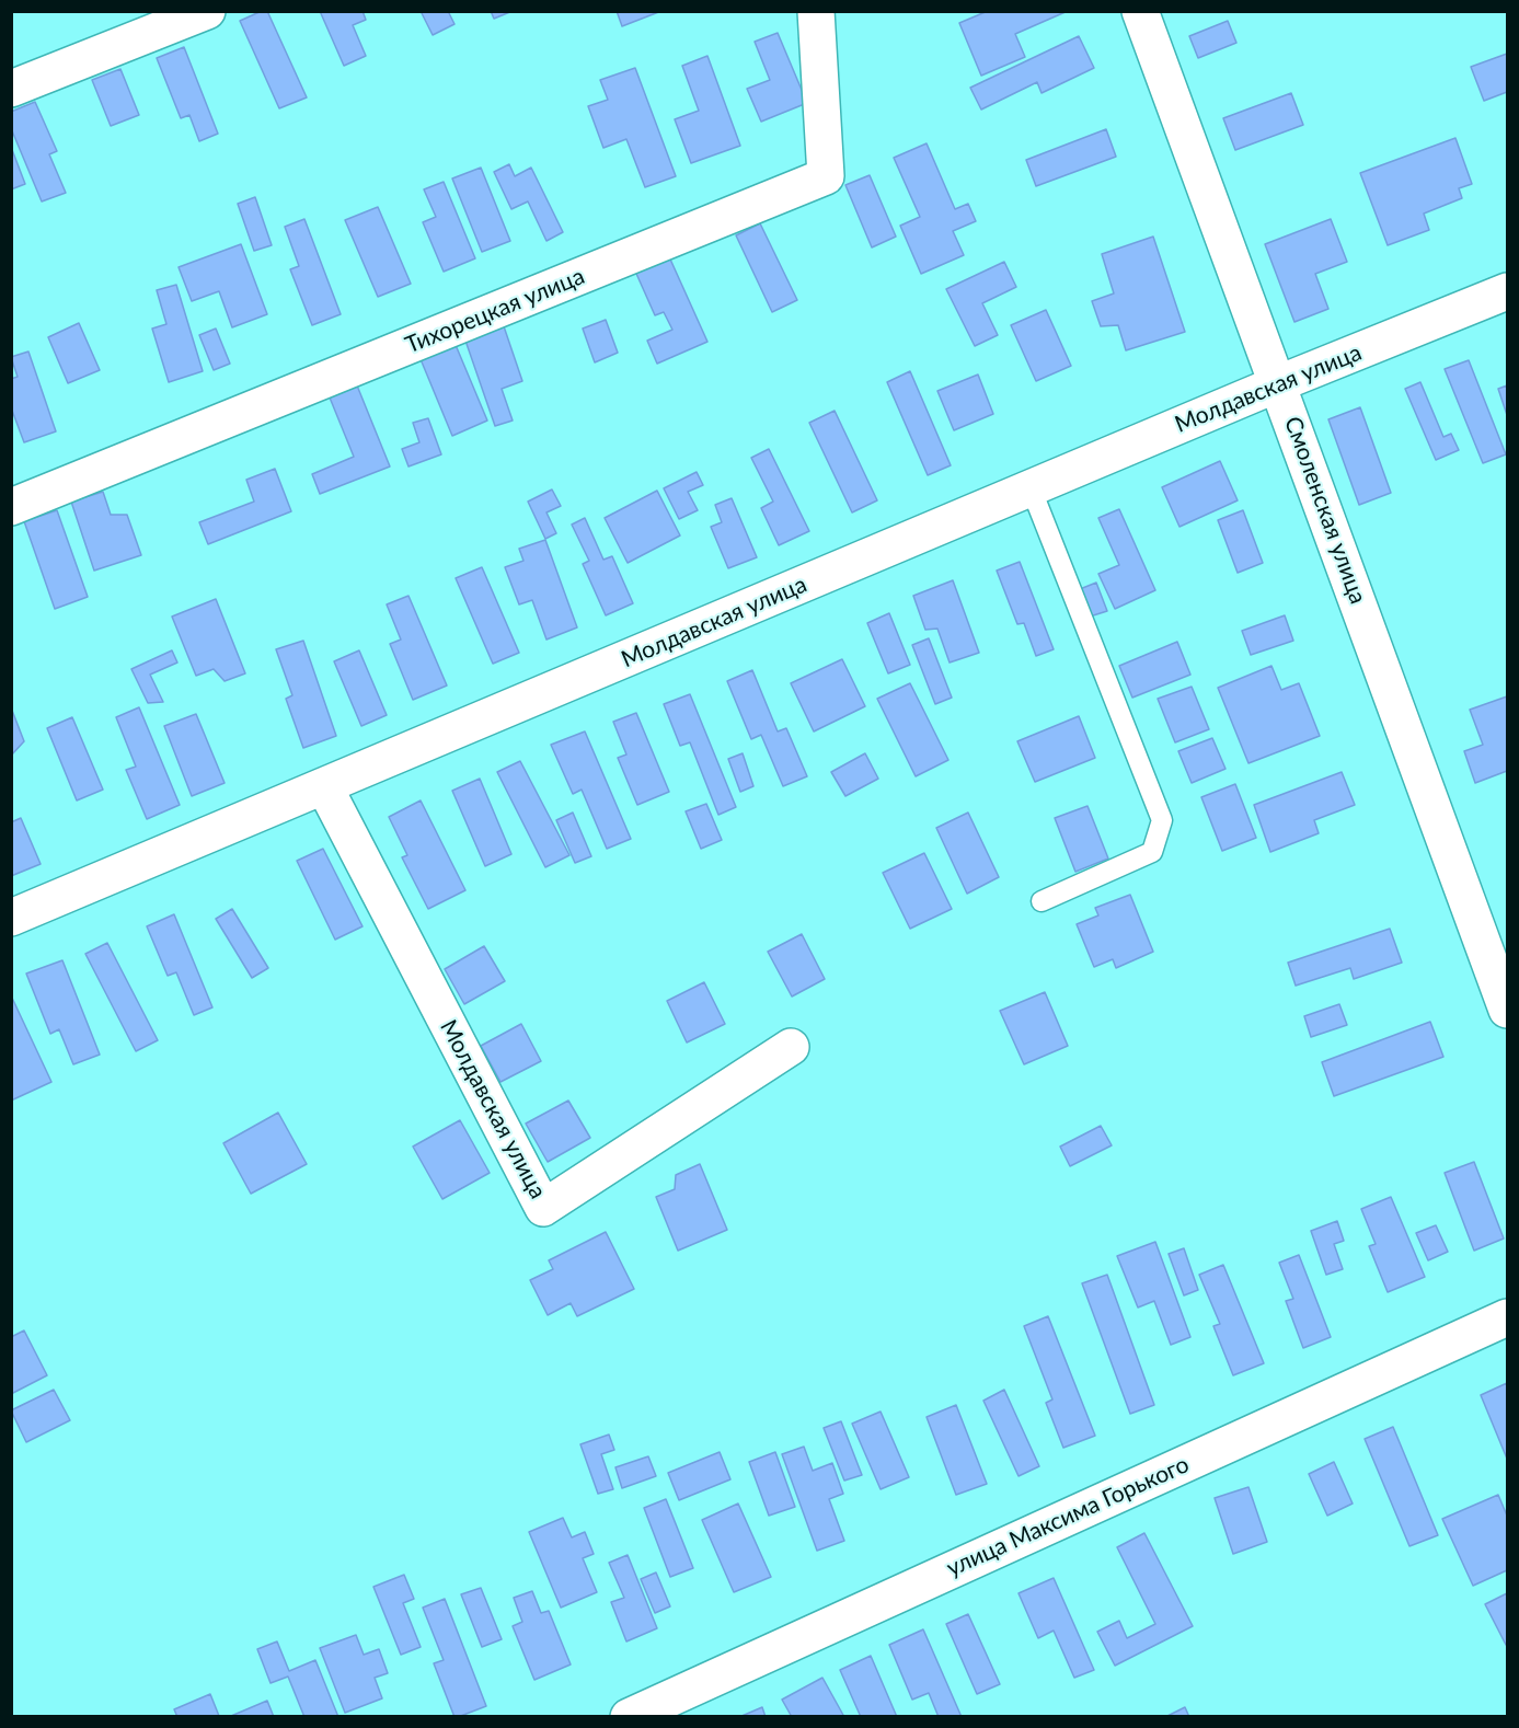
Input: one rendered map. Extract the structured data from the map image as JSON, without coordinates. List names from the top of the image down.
{
  "streets": {
    "street": [
      "Тихорецкая улица",
      "Молдавская улица",
      "Смоленская улица",
      "улица Максима Горького"
    ]
  },
  "crossings": [
    ["Молдавская улица", "Смоленская улица"]
  ]
}
